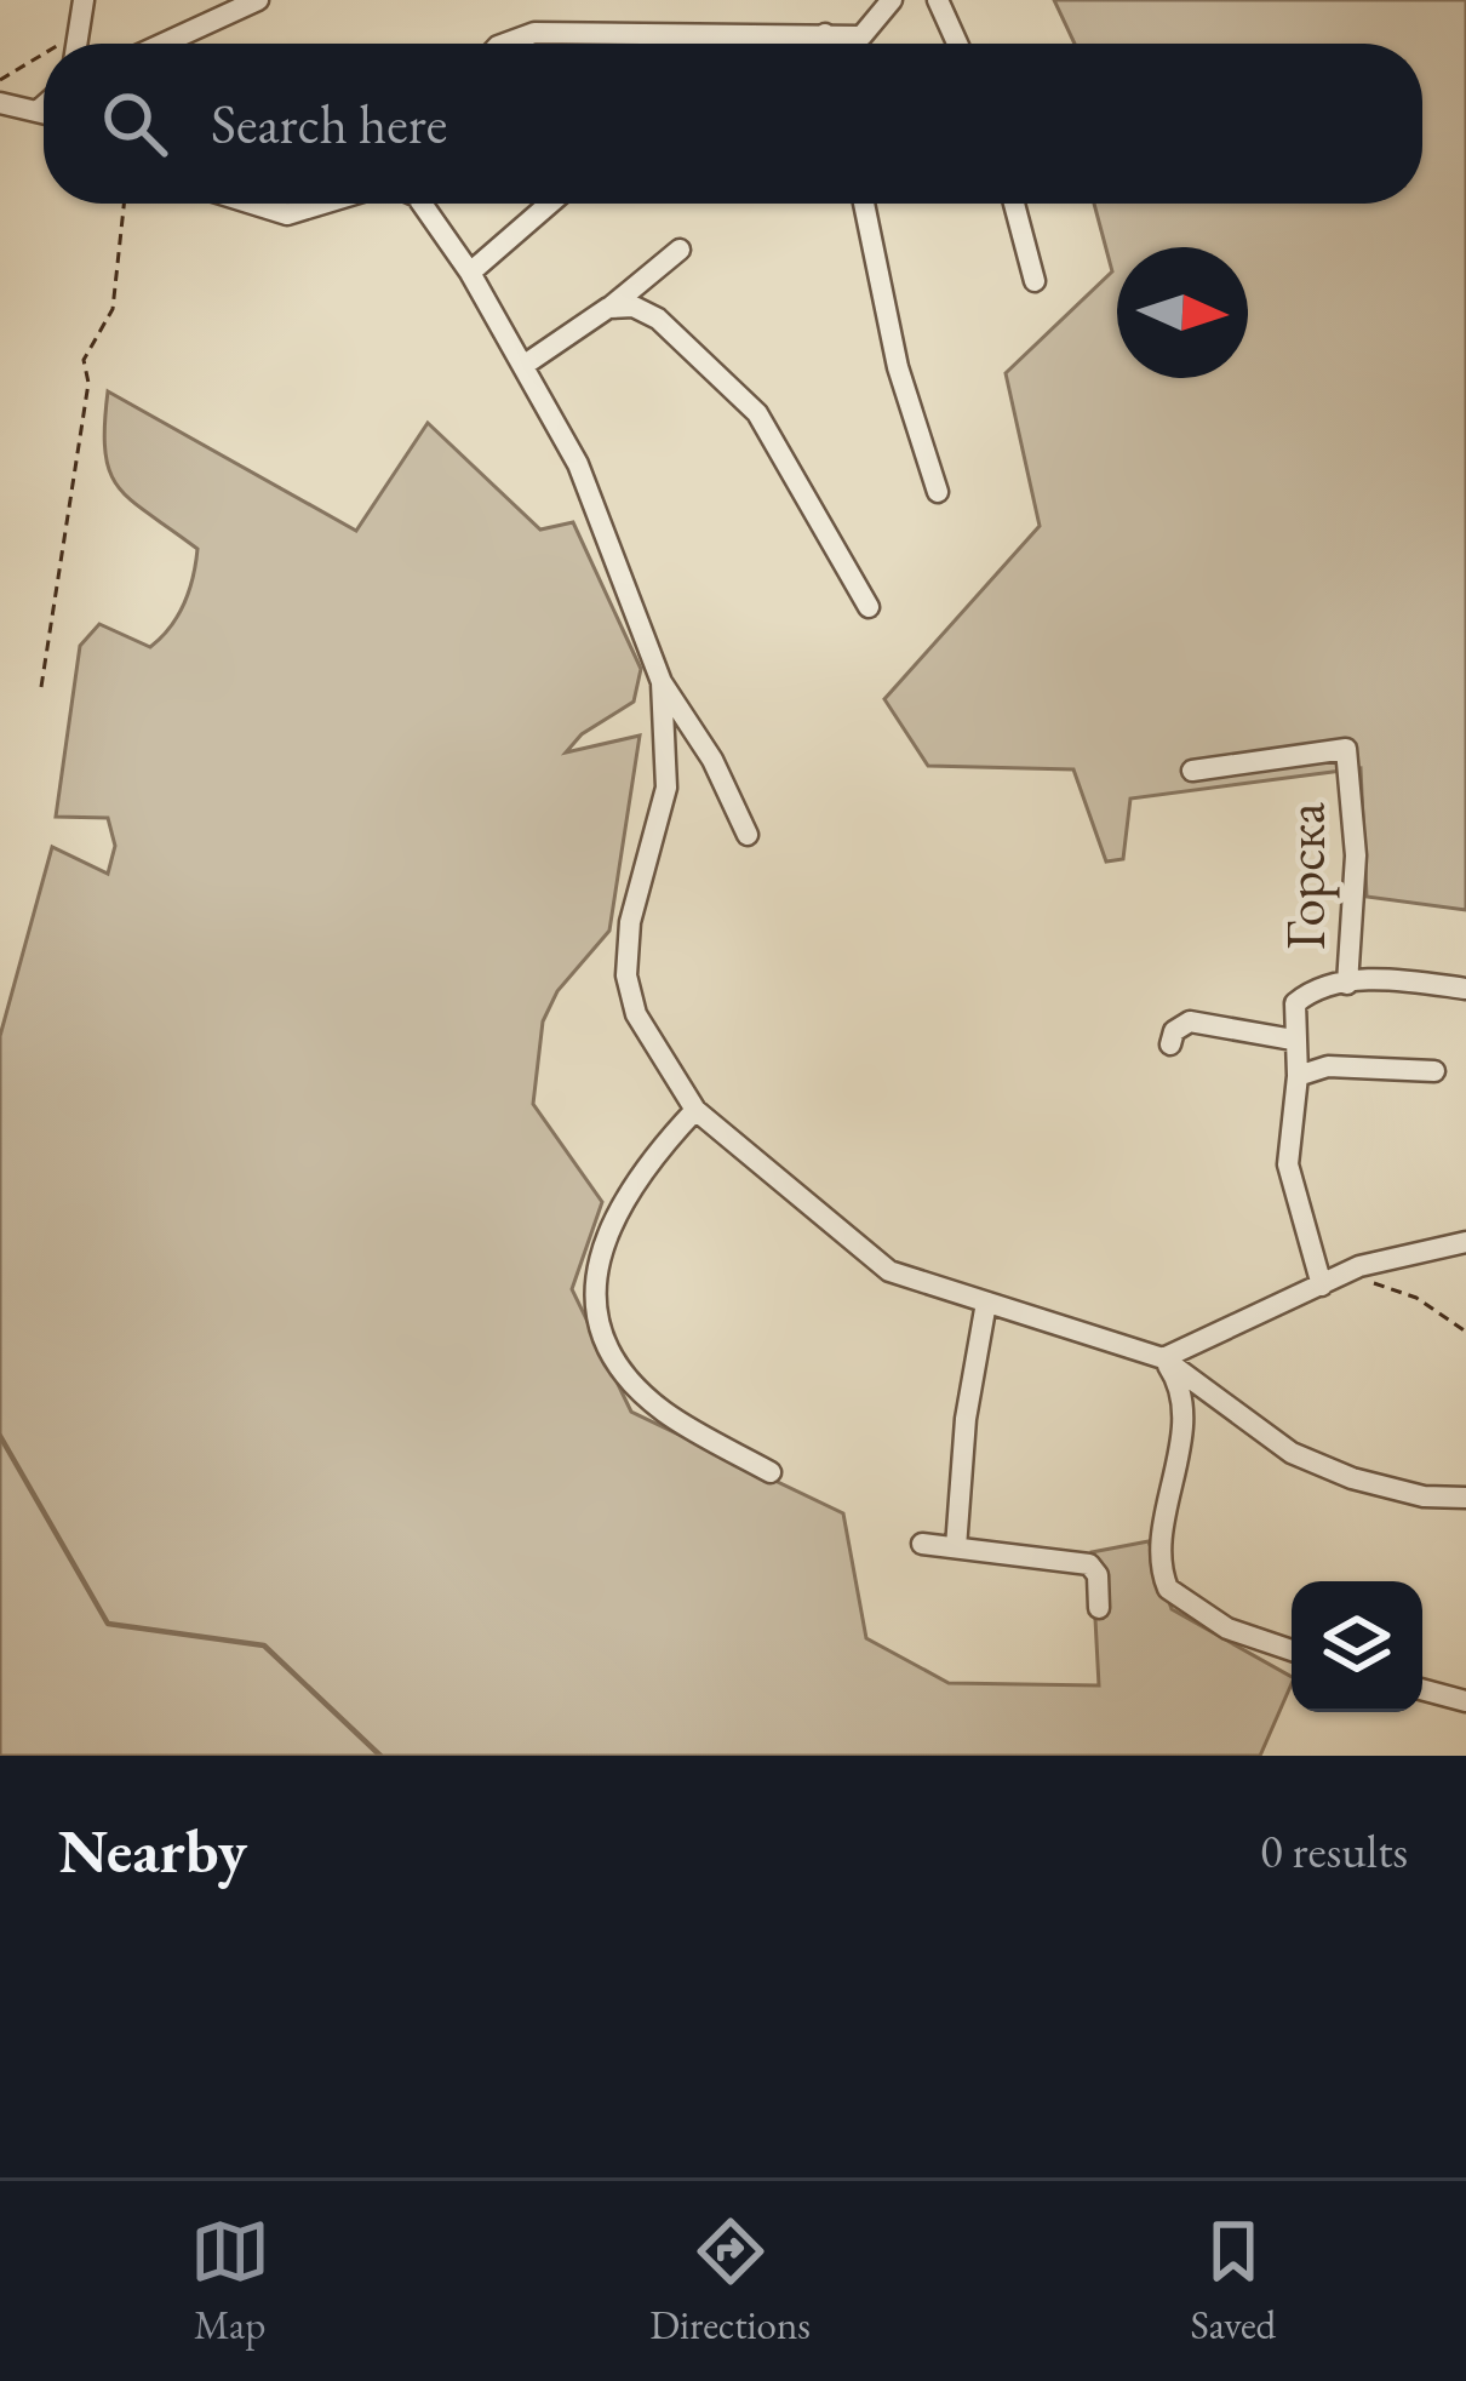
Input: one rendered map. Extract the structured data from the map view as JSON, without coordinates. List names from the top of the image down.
{
  "streets": {
    "street": ["Горска"]
  },
  "north": "right",
  "page": {
    "search": "Search here",
    "heading": ["Nearby", "0 results"],
    "nav": ["Map", "Directions", "Saved"]
  }
}
